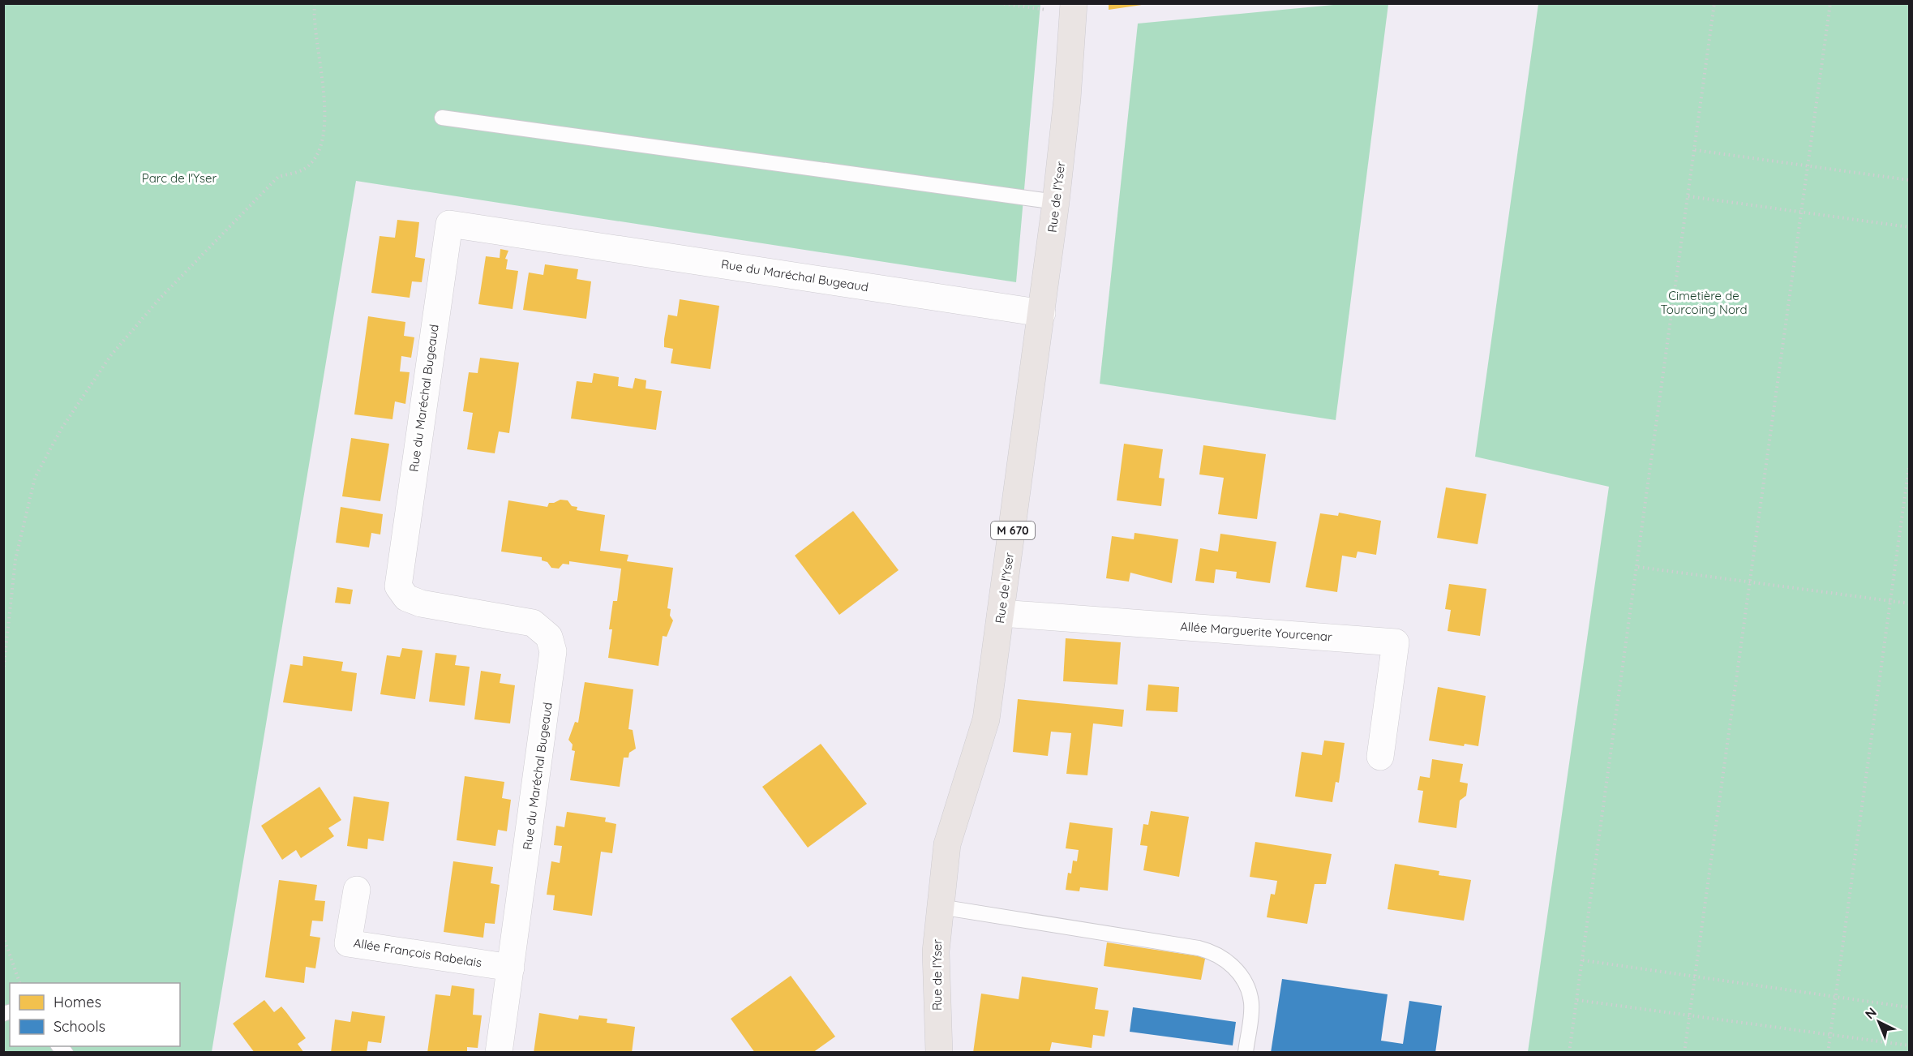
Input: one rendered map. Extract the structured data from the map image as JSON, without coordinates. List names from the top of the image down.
{
  "streets": {
    "main road": ["Rue de l'Yser", "M 670"],
    "street": ["Rue du Maréchal Bugeaud", "Allée Marguerite Yourcenar", "Allée François Rabelais"]
  },
  "crossings": [
    ["Rue de l'Yser", "Rue du Maréchal Bugeaud"],
    ["Rue de l'Yser", "Allée Marguerite Yourcenar"],
    ["Rue du Maréchal Bugeaud", "Allée François Rabelais"]
  ],
  "parks": ["Parc de l'Yser", "Cimetière de Tourcoing Nord"],
  "legend": ["Homes", "Schools"],
  "north": "top left"
}
